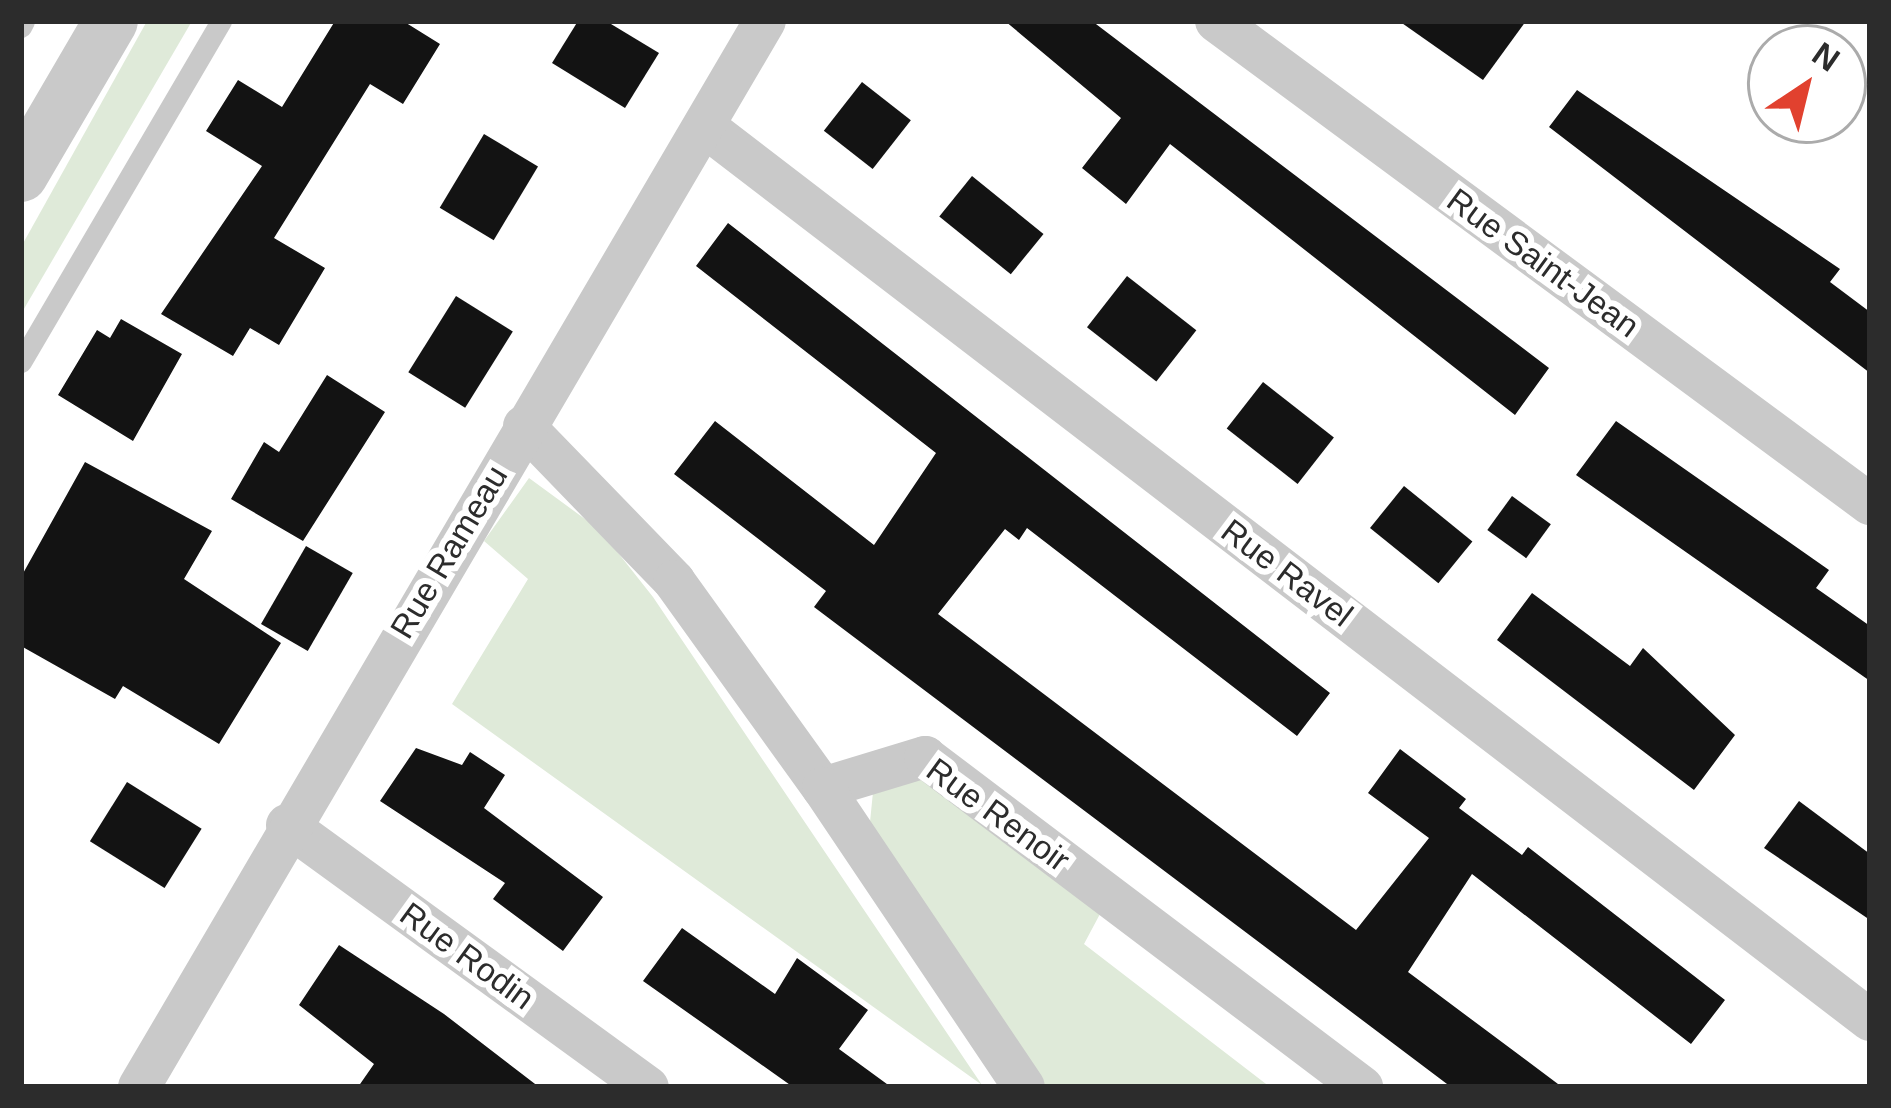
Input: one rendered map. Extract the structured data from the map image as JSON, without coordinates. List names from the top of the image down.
{
  "streets": {
    "street": [
      "Rue Saint-Jean",
      "Rue Rameau",
      "Rue Ravel",
      "Rue Renoir",
      "Rue Rodin"
    ]
  },
  "crossings": [
    ["Rue Rameau", "Rue Ravel"],
    ["Rue Rameau", "Rue Rodin"]
  ],
  "north": "top right"
}
